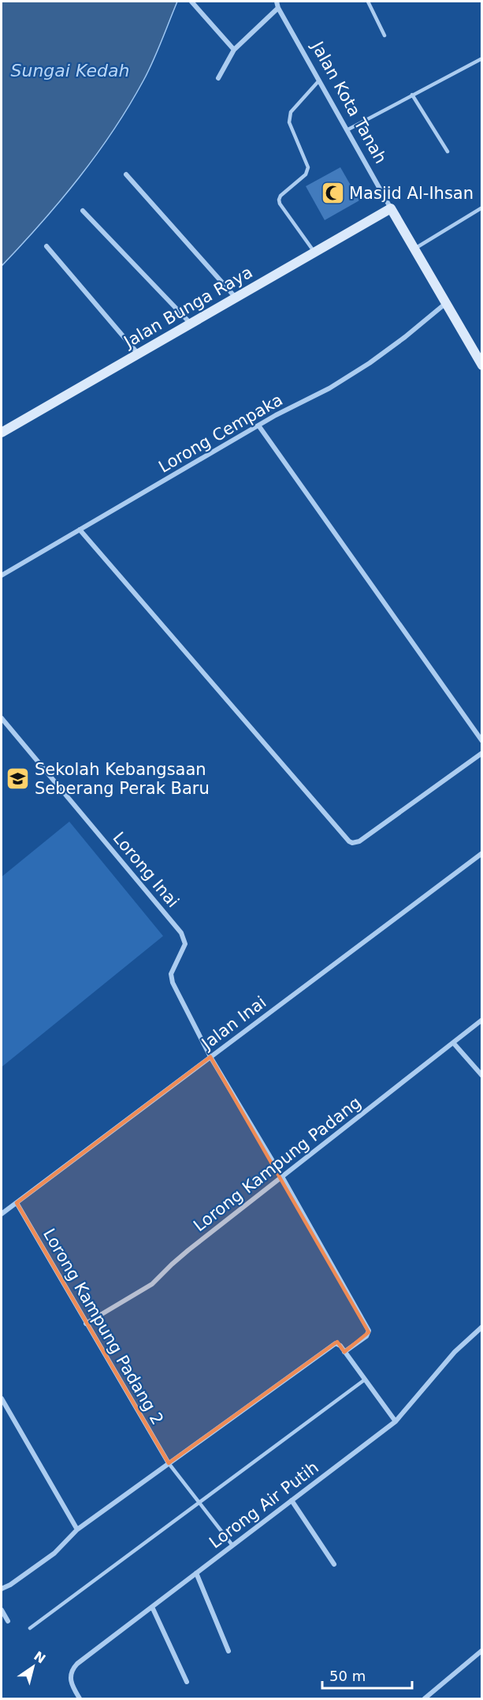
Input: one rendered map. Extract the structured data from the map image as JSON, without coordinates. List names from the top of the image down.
{
  "streets": {
    "street": [
      "Jalan Kota Tanah",
      "Jalan Bunga Raya",
      "Lorong Cempaka",
      "Lorong Inai",
      "Jalan Inai",
      "Lorong Kampung Padang",
      "Lorong Kampung Padang 2",
      "Lorong Air Putih"
    ]
  },
  "crossings": [
    ["Jalan Kota Tanah", "Jalan Bunga Raya"],
    ["Jalan Kota Tanah", "Lorong Cempaka"],
    ["Lorong Inai", "Jalan Inai"],
    ["Jalan Inai", "Lorong Kampung Padang 2"],
    ["Lorong Kampung Padang", "Lorong Kampung Padang 2"]
  ],
  "water": ["Sungai Kedah"],
  "places": {
    "mosque": ["Masjid Al-Ihsan"],
    "school or university": ["Sekolah Kebangsaan Seberang Perak Baru"]
  },
  "scale_bar": "50 m",
  "north": "top right"
}
